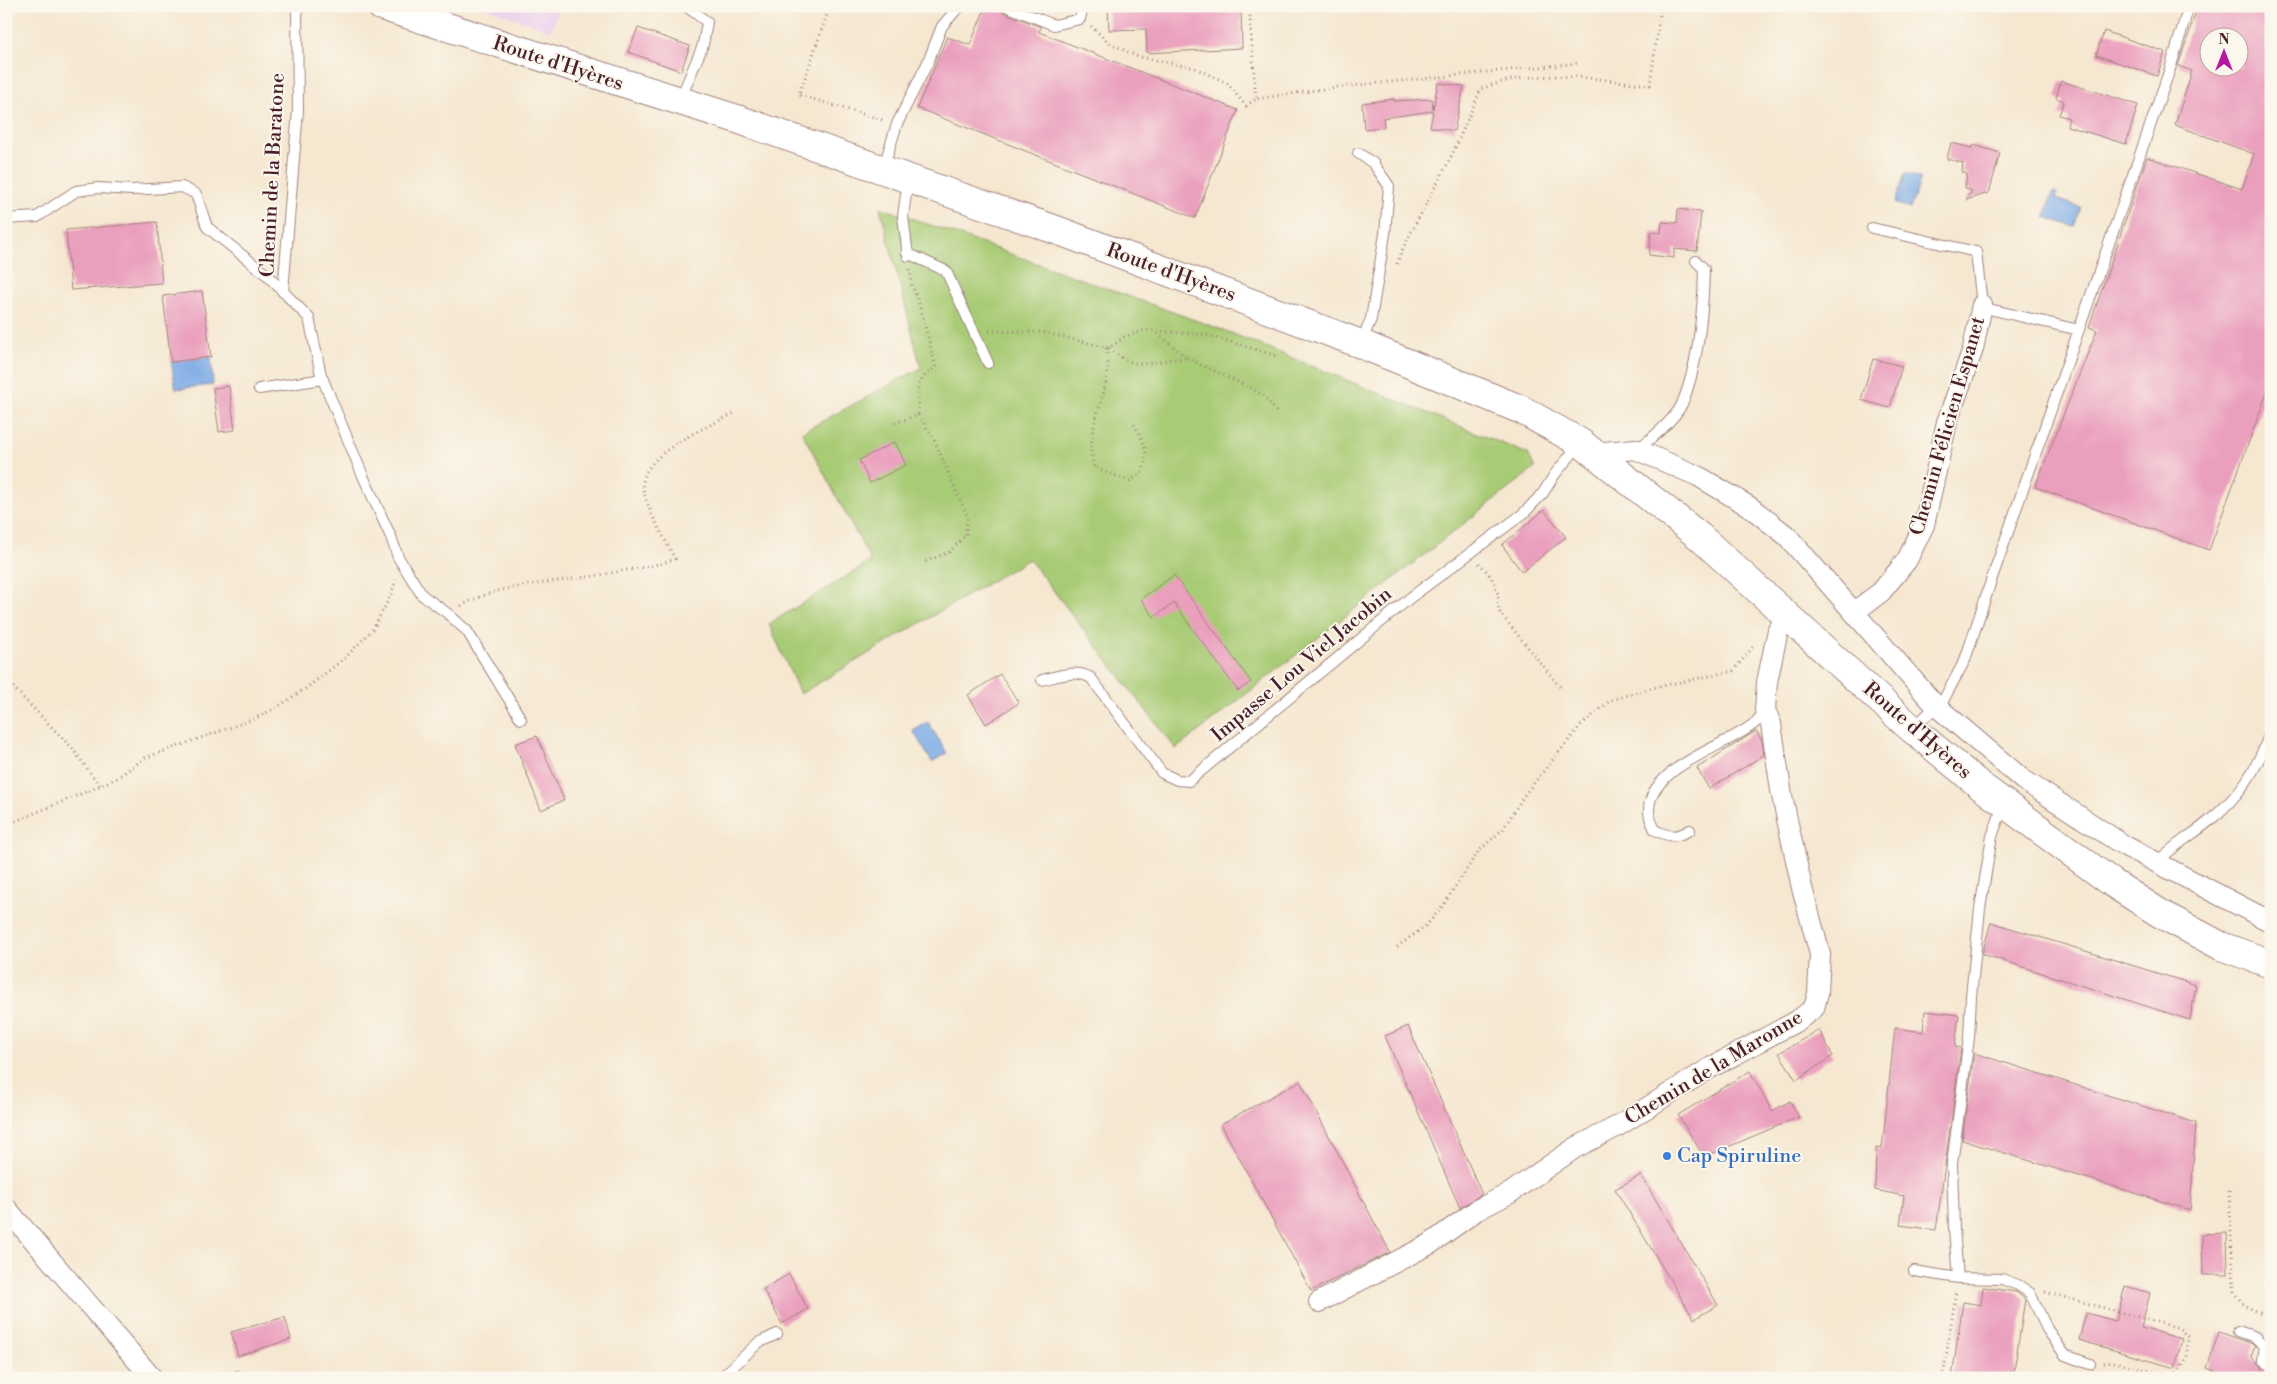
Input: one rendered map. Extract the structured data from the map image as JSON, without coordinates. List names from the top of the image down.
{
  "streets": {
    "main road": ["Route d'Hyères"],
    "street": ["Chemin Félicien Espanet", "Chemin de la Maronne"],
    "lane": ["Chemin de la Baratone", "Impasse Lou Viel Jacobin"]
  },
  "crossings": [
    ["Route d'Hyères", "Chemin Félicien Espanet"],
    ["Route d'Hyères", "Impasse Lou Viel Jacobin"],
    ["Route d'Hyères", "Chemin de la Maronne"]
  ],
  "places": ["Cap Spiruline"],
  "north": "top"
}
